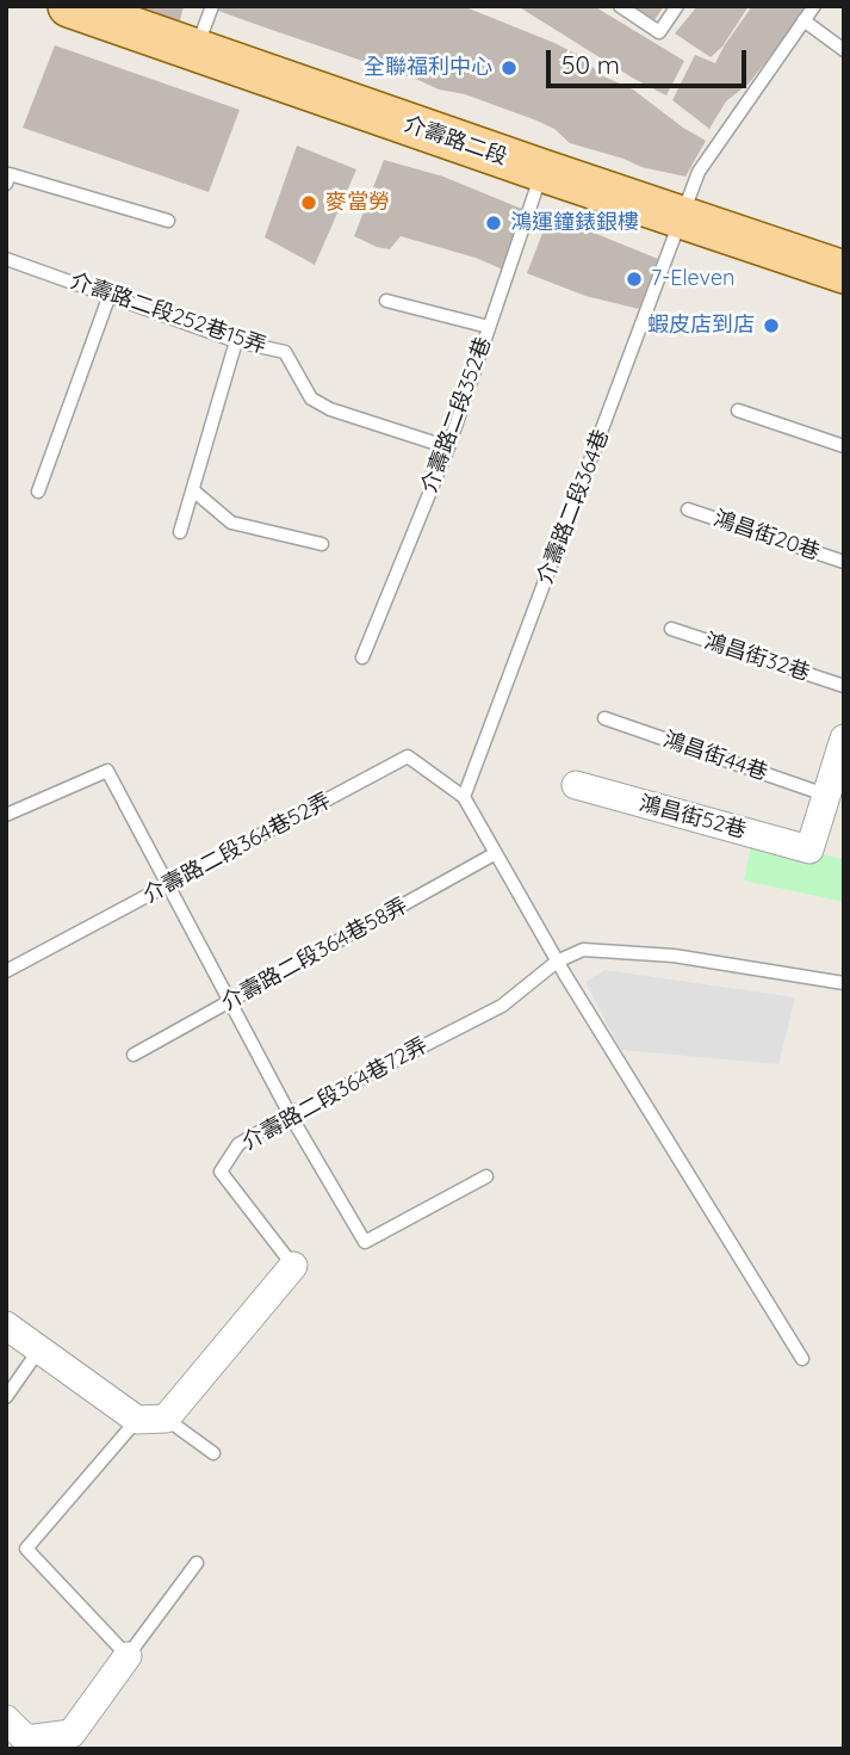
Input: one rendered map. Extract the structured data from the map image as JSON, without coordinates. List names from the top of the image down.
{
  "streets": {
    "main road": ["介壽路二段"],
    "street": ["鴻昌街52巷"],
    "lane": [
      "介壽路二段252巷15弄",
      "介壽路二段352巷",
      "介壽路二段364巷",
      "鴻昌街20巷",
      "鴻昌街32巷",
      "鴻昌街44巷",
      "介壽路二段364巷52弄",
      "介壽路二段364巷58弄",
      "介壽路二段364巷72弄"
    ]
  },
  "crossings": [
    ["介壽路二段", "介壽路二段352巷"],
    ["介壽路二段", "介壽路二段364巷"],
    ["介壽路二段252巷15弄", "介壽路二段352巷"],
    ["介壽路二段364巷", "介壽路二段364巷52弄"],
    ["鴻昌街44巷", "鴻昌街52巷"]
  ],
  "places": [
    "全聯福利中心",
    "麥當勞",
    "鴻運鐘錶銀樓",
    "7-Eleven",
    "蝦皮店到店"
  ],
  "scale_bar": "50 m"
}
